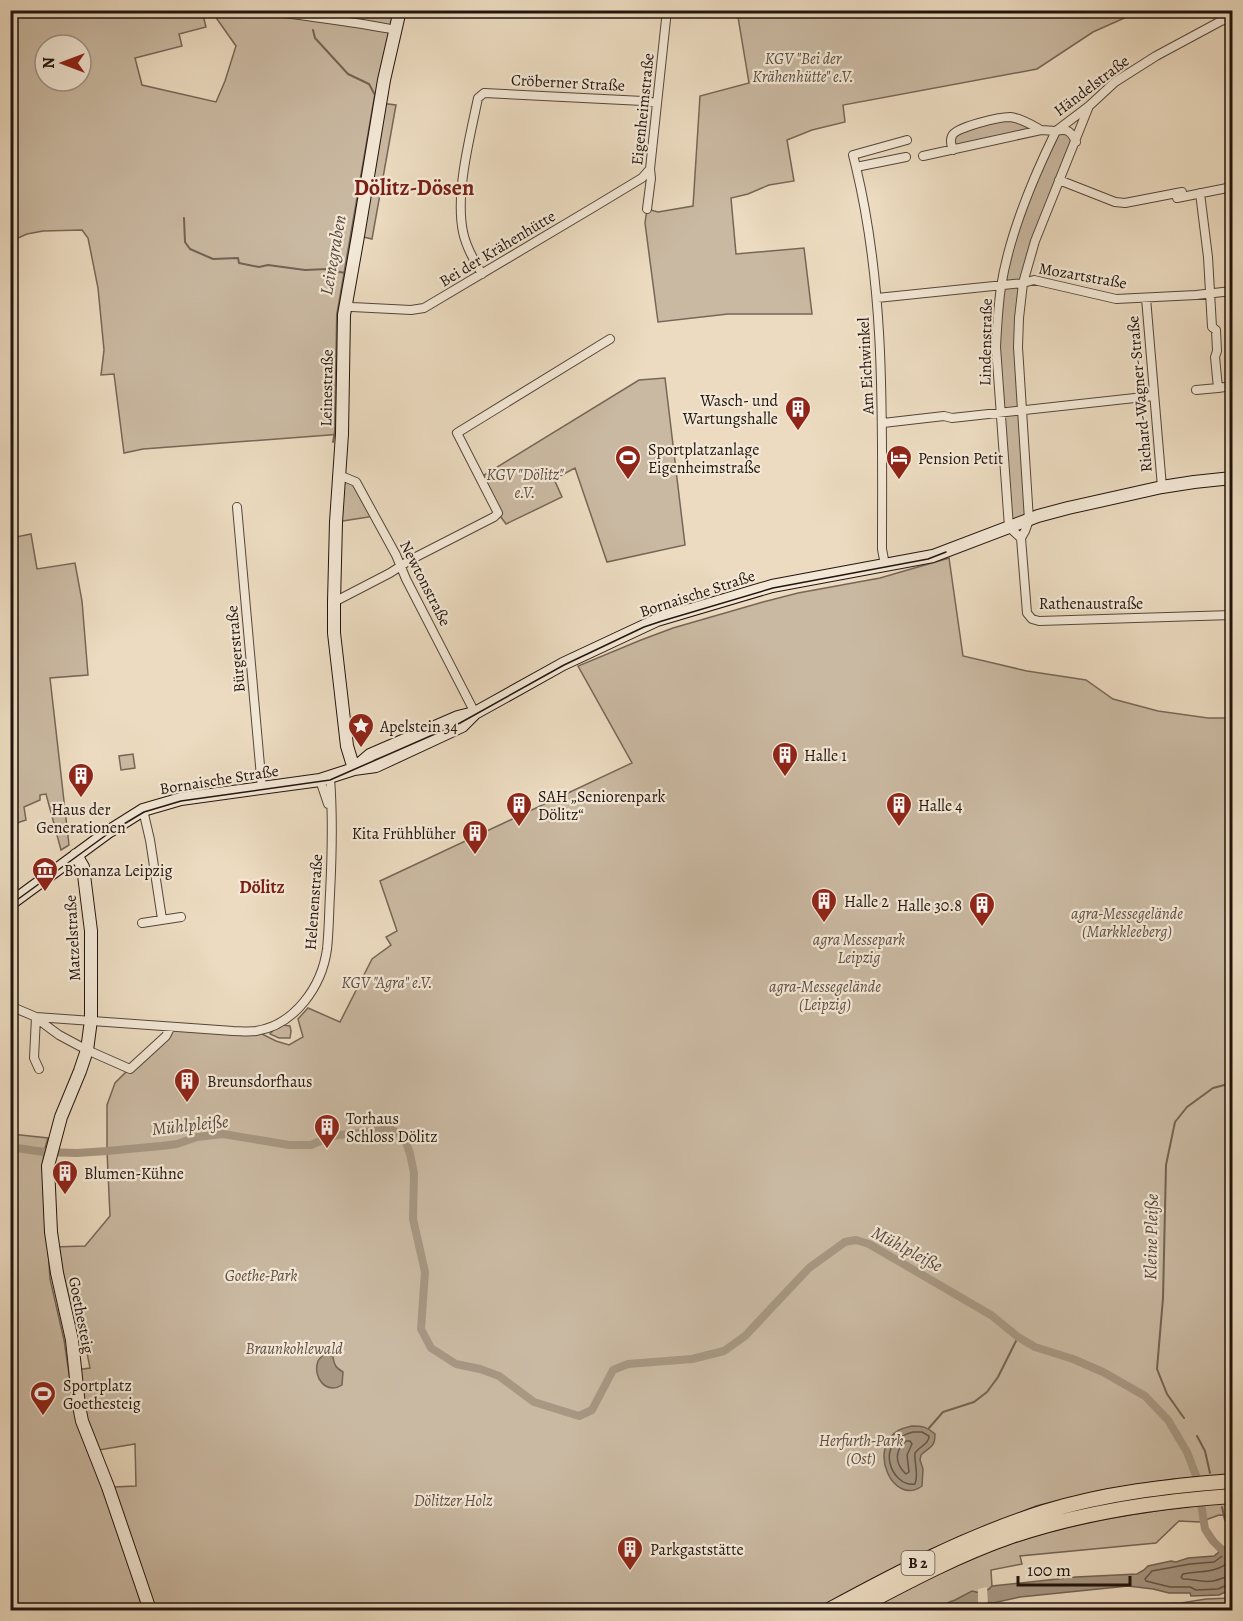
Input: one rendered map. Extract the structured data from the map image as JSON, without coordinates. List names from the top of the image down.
{
  "streets": {
    "highway": ["B 2"],
    "main road": [
      "Leinestraße",
      "Bornaische Straße",
      "Matzelstraße",
      "Goethesteig"
    ],
    "street": [
      "Cröberner Straße",
      "Händelstraße",
      "Eigenheimstraße",
      "Bei der Krähenhütte",
      "Mozartstraße",
      "Lindenstraße",
      "Am Eichwinkel",
      "Richard-Wagner-Straße",
      "Newtonstraße",
      "Rathenaustraße",
      "Bürgerstraße",
      "Helenenstraße"
    ]
  },
  "crossings": [
    ["Cröberner Straße", "Eigenheimstraße"],
    ["Cröberner Straße", "Bei der Krähenhütte"],
    ["Händelstraße", "Lindenstraße"],
    ["Eigenheimstraße", "Bei der Krähenhütte"],
    ["Bei der Krähenhütte", "Leinestraße"],
    ["Mozartstraße", "Lindenstraße"],
    ["Mozartstraße", "Am Eichwinkel"],
    ["Mozartstraße", "Richard-Wagner-Straße"],
    ["Lindenstraße", "Bornaische Straße"],
    ["Lindenstraße", "Rathenaustraße"],
    ["Am Eichwinkel", "Bornaische Straße"],
    ["Leinestraße", "Newtonstraße"],
    ["Leinestraße", "Bornaische Straße"],
    ["Richard-Wagner-Straße", "Bornaische Straße"],
    ["Newtonstraße", "Bornaische Straße"],
    ["Bornaische Straße", "Rathenaustraße"],
    ["Bornaische Straße", "Bürgerstraße"],
    ["Bornaische Straße", "Helenenstraße"],
    ["Bornaische Straße", "Matzelstraße"],
    ["Matzelstraße", "Goethesteig"]
  ],
  "districts": ["Dölitz-Dösen", "Dölitz"],
  "water": ["Leinegraben", "Mühlpleiße", "Kleine Pleiße"],
  "parks": [
    "KGV \"Bei der Krähenhütte\" e.V.",
    "KGV \"Dölitz\" e.V.",
    "agra-Messegelände (Markkleeberg)",
    "agra Messepark Leipzig",
    "KGV \"Agra\" e.V.",
    "agra-Messegelände (Leipzig)",
    "Goethe-Park",
    "Braunkohlewald",
    "Herfurth-Park (Ost)",
    "Dölitzer Holz"
  ],
  "places": {
    "building": [
      "Wasch- und Wartungshalle",
      "Halle 1",
      "Haus der Generationen",
      "SAH „Seniorenpark Dölitz“",
      "Halle 4",
      "Kita Frühblüher",
      "Halle 2",
      "Halle 30.8",
      "Breunsdorfhaus",
      "Torhaus Schloss Dölitz",
      "Blumen-Kühne",
      "Parkgaststätte"
    ],
    "sports": ["Sportplatzanlage Eigenheimstraße", "Sportplatz Goethesteig"],
    "hotel": ["Pension Petit"],
    "place": ["Apelstein 34"],
    "museum": ["Bonanza Leipzig"]
  },
  "scale_bar": "100 m",
  "north": "left"
}
